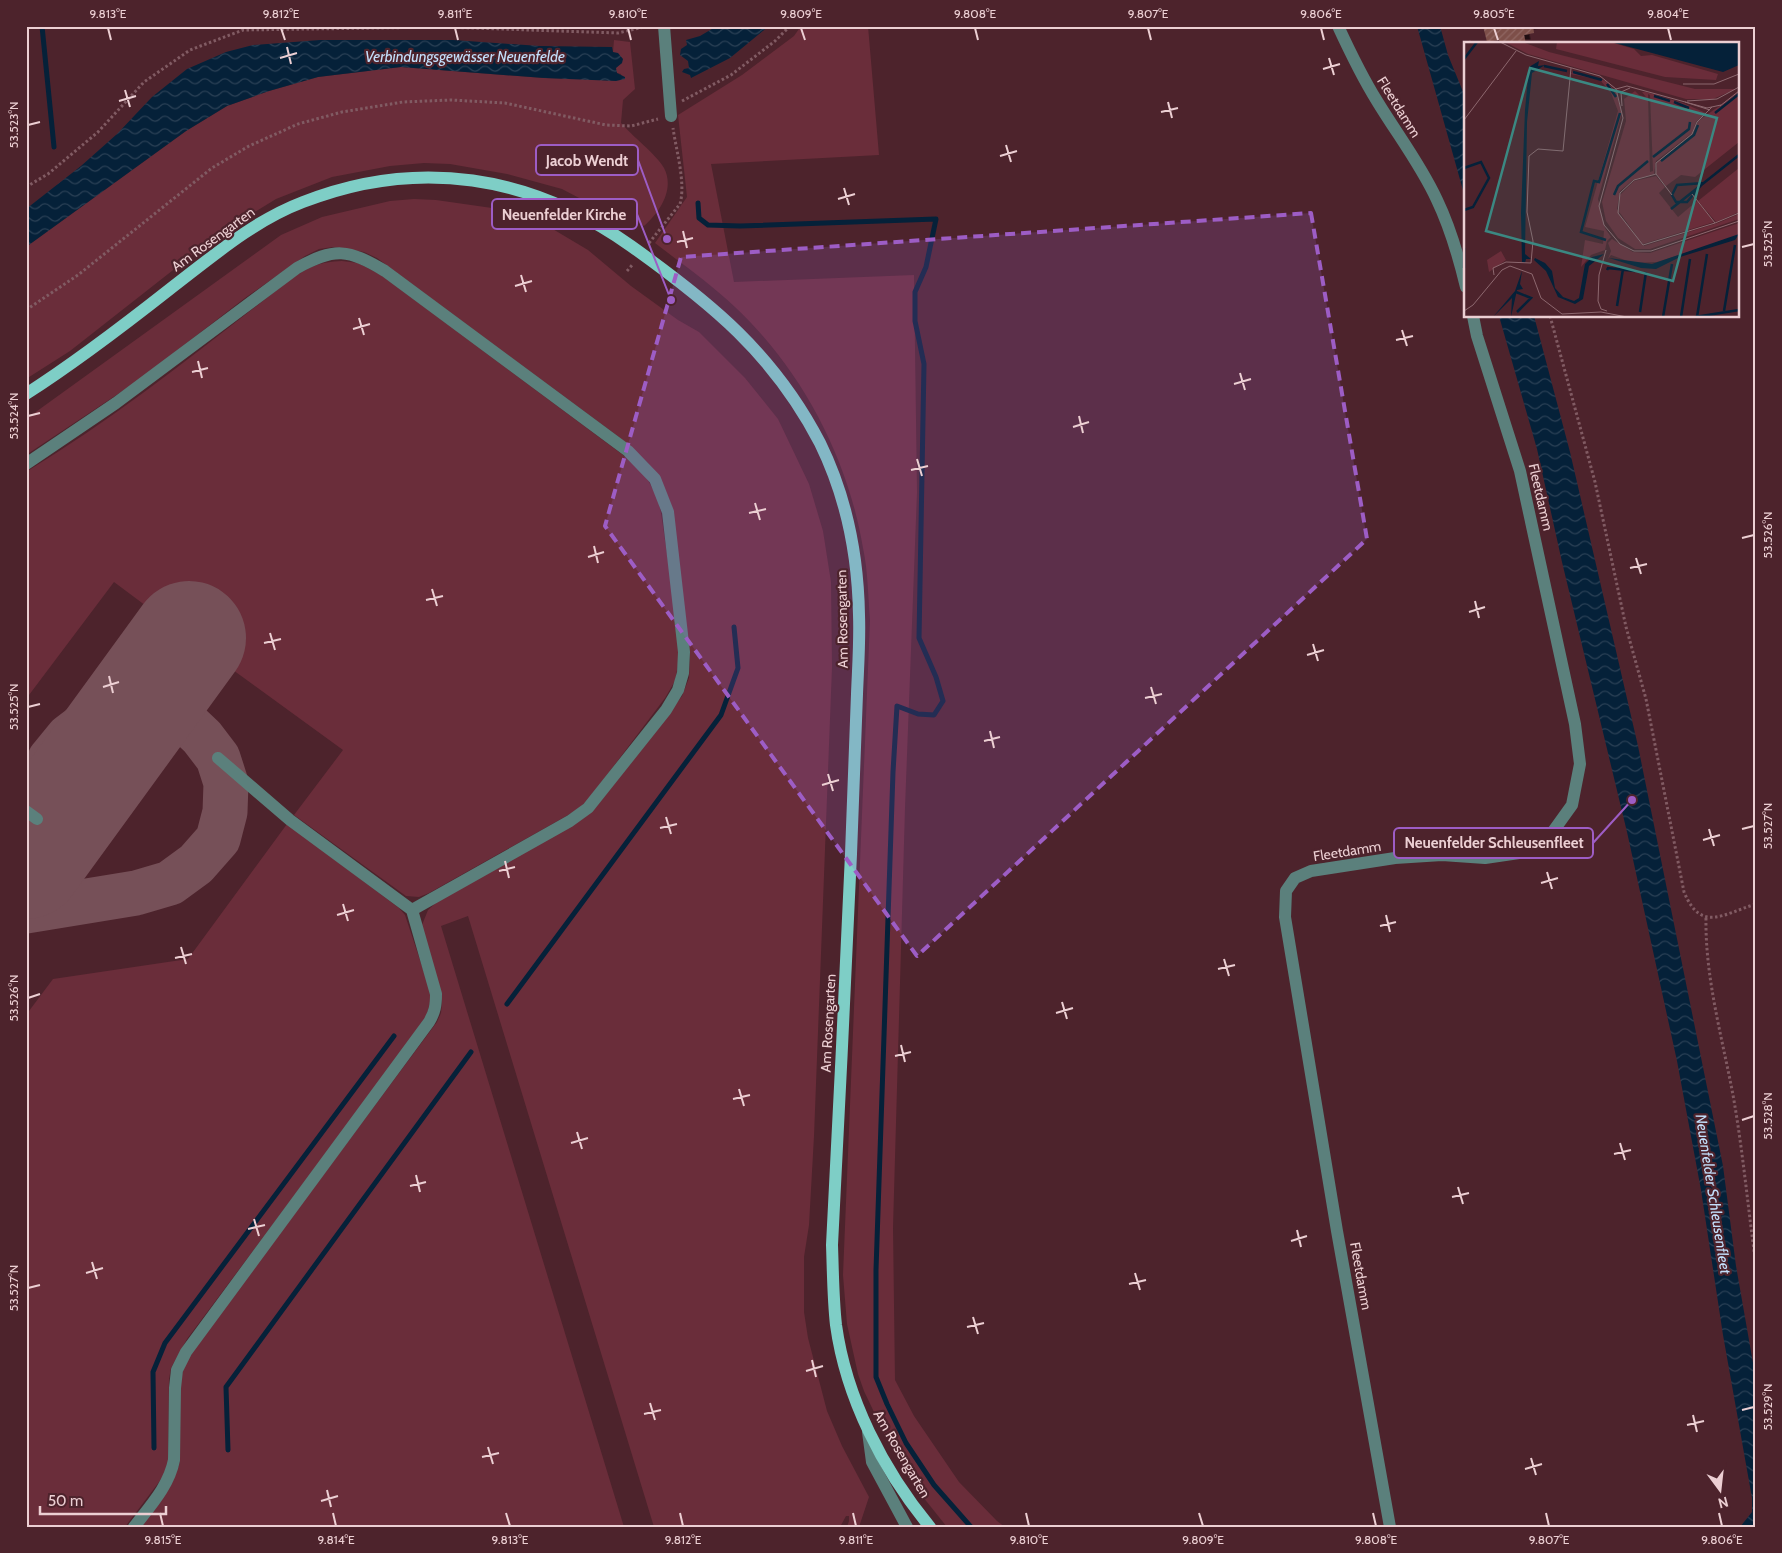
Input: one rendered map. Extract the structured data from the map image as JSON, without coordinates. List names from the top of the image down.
{
  "streets": {
    "main road": ["Am Rosengarten"],
    "street": ["Fleetdamm"]
  },
  "water": ["Verbindungsgewässer Neuenfelde", "Neuenfelder Schleusenfleet"],
  "places": ["Jacob Wendt", "Neuenfelder Kirche", "Neuenfelder Schleusenfleet"],
  "scale_bar": "50 m",
  "north": "bottom",
  "coordinates": [
    "9.813°E",
    "9.812°E",
    "9.811°E",
    "9.810°E",
    "9.809°E",
    "9.808°E",
    "9.807°E",
    "9.806°E",
    "9.805°E",
    "9.804°E",
    "53.523°N",
    "53.525°N",
    "53.524°N",
    "53.526°N",
    "53.527°N",
    "53.528°N",
    "53.529°N",
    "9.815°E",
    "9.814°E"
  ]
}
